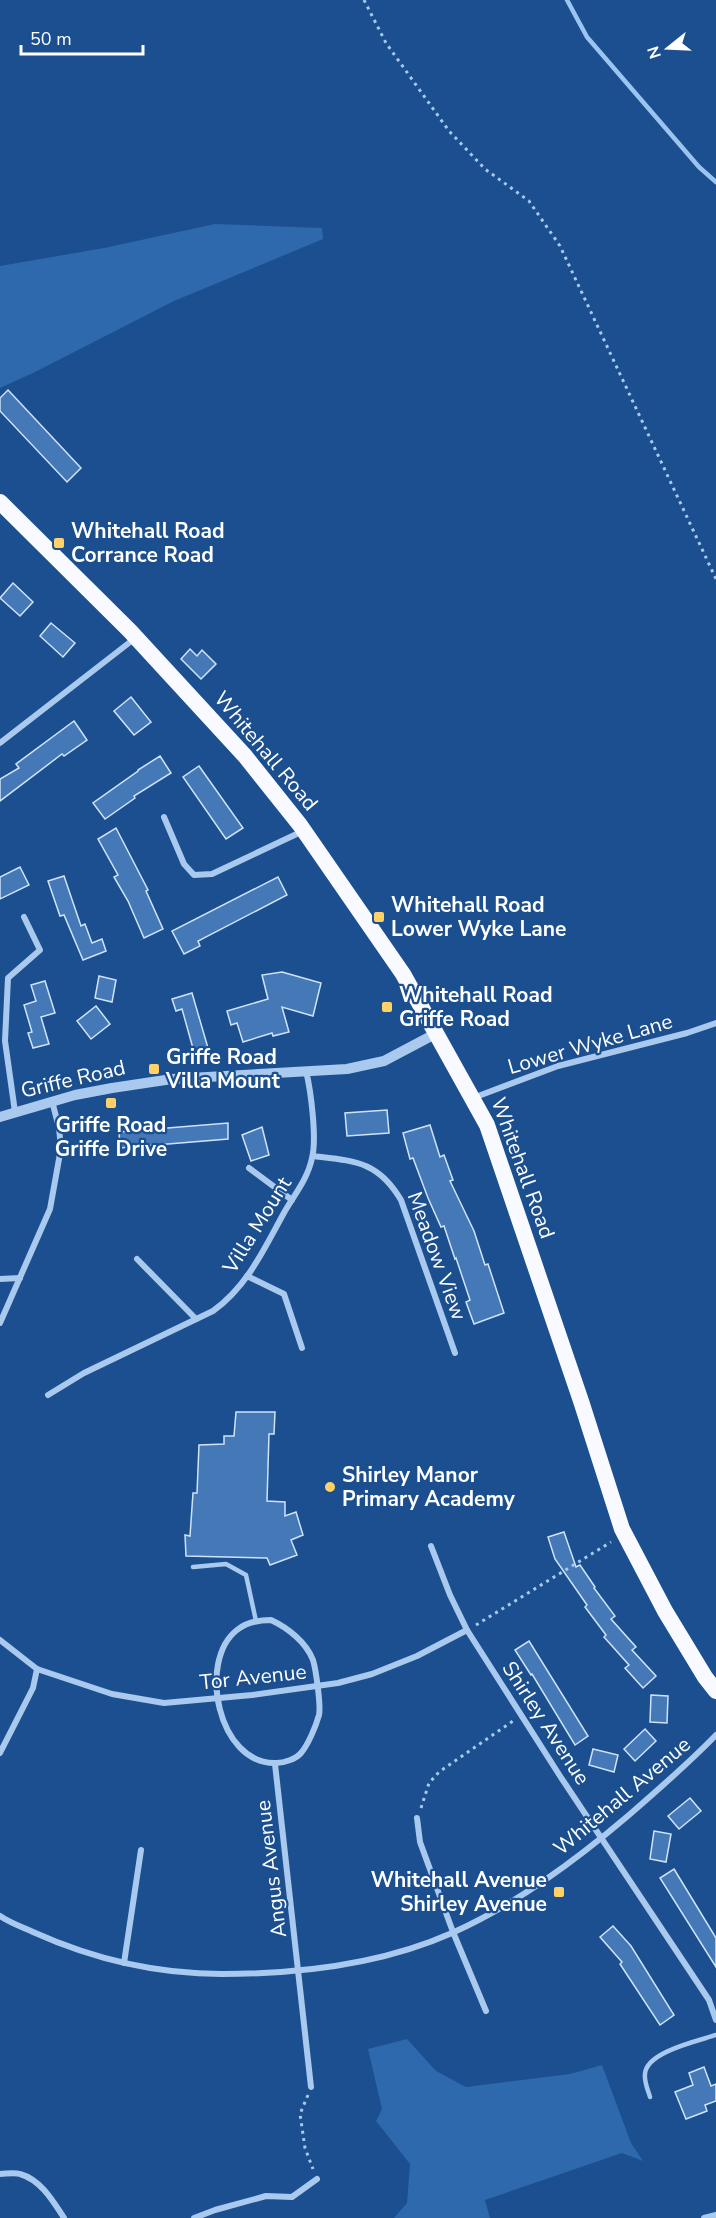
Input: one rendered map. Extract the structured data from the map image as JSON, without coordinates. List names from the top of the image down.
{
  "streets": {
    "highway": ["Whitehall Road"],
    "street": [
      "Lower Wyke Lane",
      "Griffe Road",
      "Villa Mount",
      "Meadow View",
      "Tor Avenue",
      "Shirley Avenue",
      "Whitehall Avenue",
      "Angus Avenue"
    ]
  },
  "crossings": [
    ["Whitehall Road", "Lower Wyke Lane"],
    ["Whitehall Road", "Griffe Road"],
    ["Griffe Road", "Villa Mount"],
    ["Villa Mount", "Meadow View"],
    ["Tor Avenue", "Shirley Avenue"],
    ["Shirley Avenue", "Whitehall Avenue"],
    ["Whitehall Avenue", "Angus Avenue"]
  ],
  "places": {
    "transit": [
      "Whitehall Road Corrance Road",
      "Whitehall Road Lower Wyke Lane",
      "Whitehall Road Griffe Road",
      "Griffe Road Villa Mount",
      "Griffe Road Griffe Drive",
      "Whitehall Avenue Shirley Avenue"
    ],
    "other": ["Shirley Manor Primary Academy"]
  },
  "scale_bar": "50 m",
  "north": "left"
}
